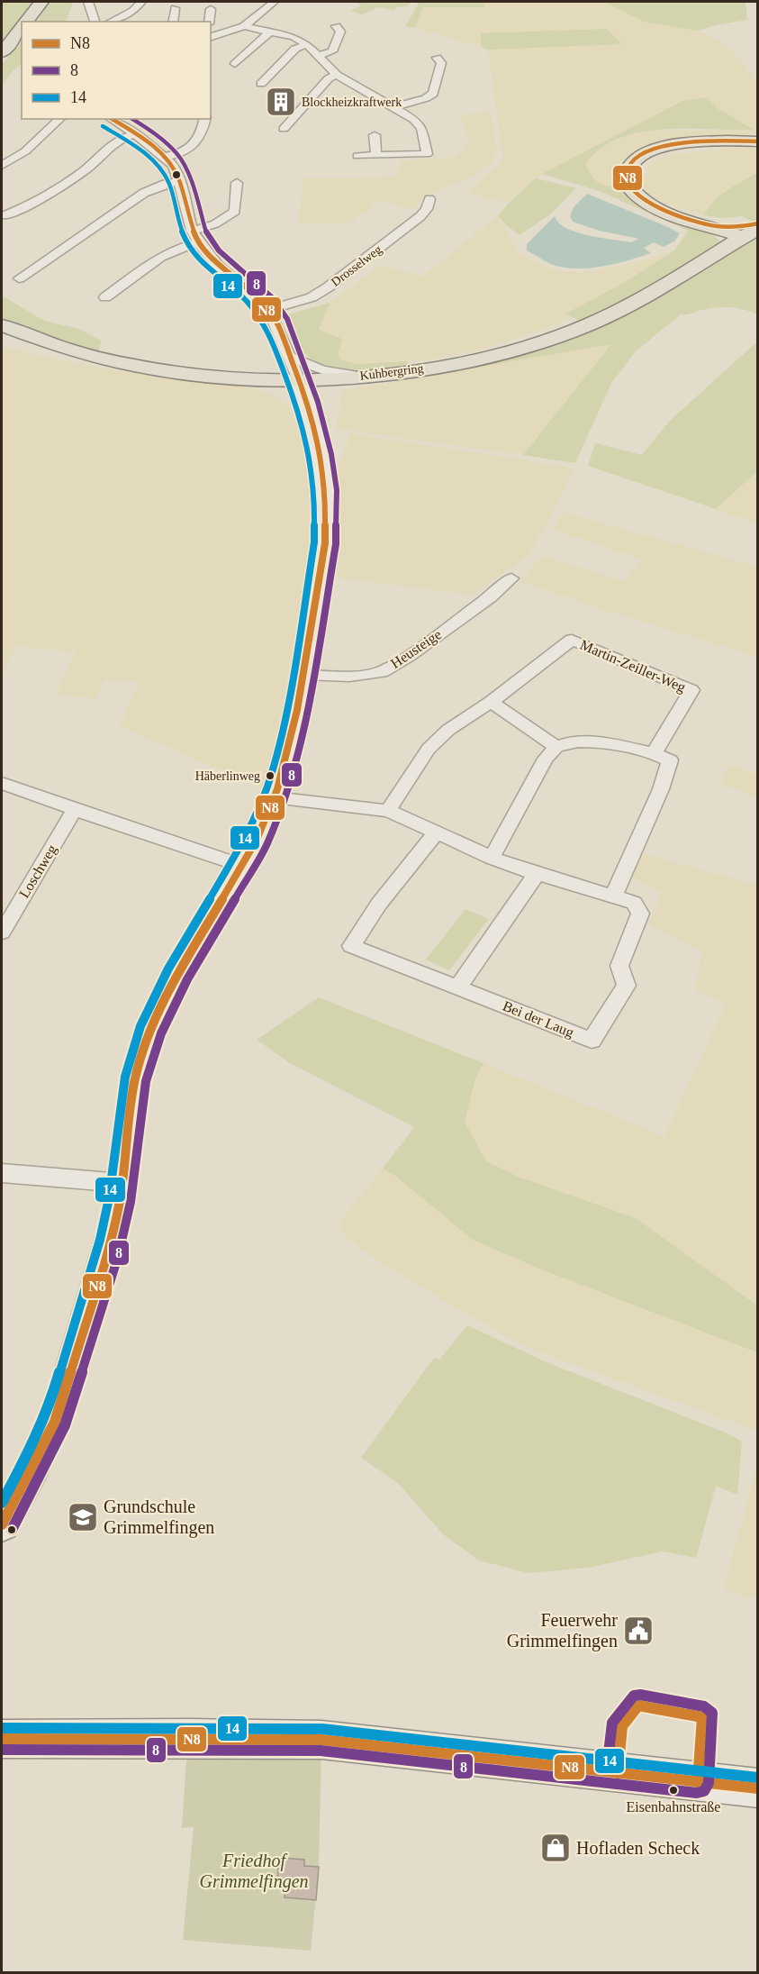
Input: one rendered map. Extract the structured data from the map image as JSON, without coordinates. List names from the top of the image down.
{
  "streets": {
    "main road": ["Kuhbergring"],
    "street": [
      "Drosselweg",
      "Heusteige",
      "Martin-Zeiller-Weg",
      "Loschweg",
      "Bei der Laug"
    ]
  },
  "crossings": [
    ["Martin-Zeiller-Weg", "Bei der Laug"]
  ],
  "parks": ["Friedhof Grimmelfingen"],
  "places": {
    "building": ["Blockheizkraftwerk"],
    "other": ["Häberlinweg", "Eisenbahnstraße"],
    "school or university": ["Grundschule Grimmelfingen"],
    "public building": ["Feuerwehr Grimmelfingen"],
    "shop": ["Hofladen Scheck"]
  },
  "lines": ["transit line N8", "transit line 8", "transit line 14"],
  "legend": ["N8", "8", "14"]
}
